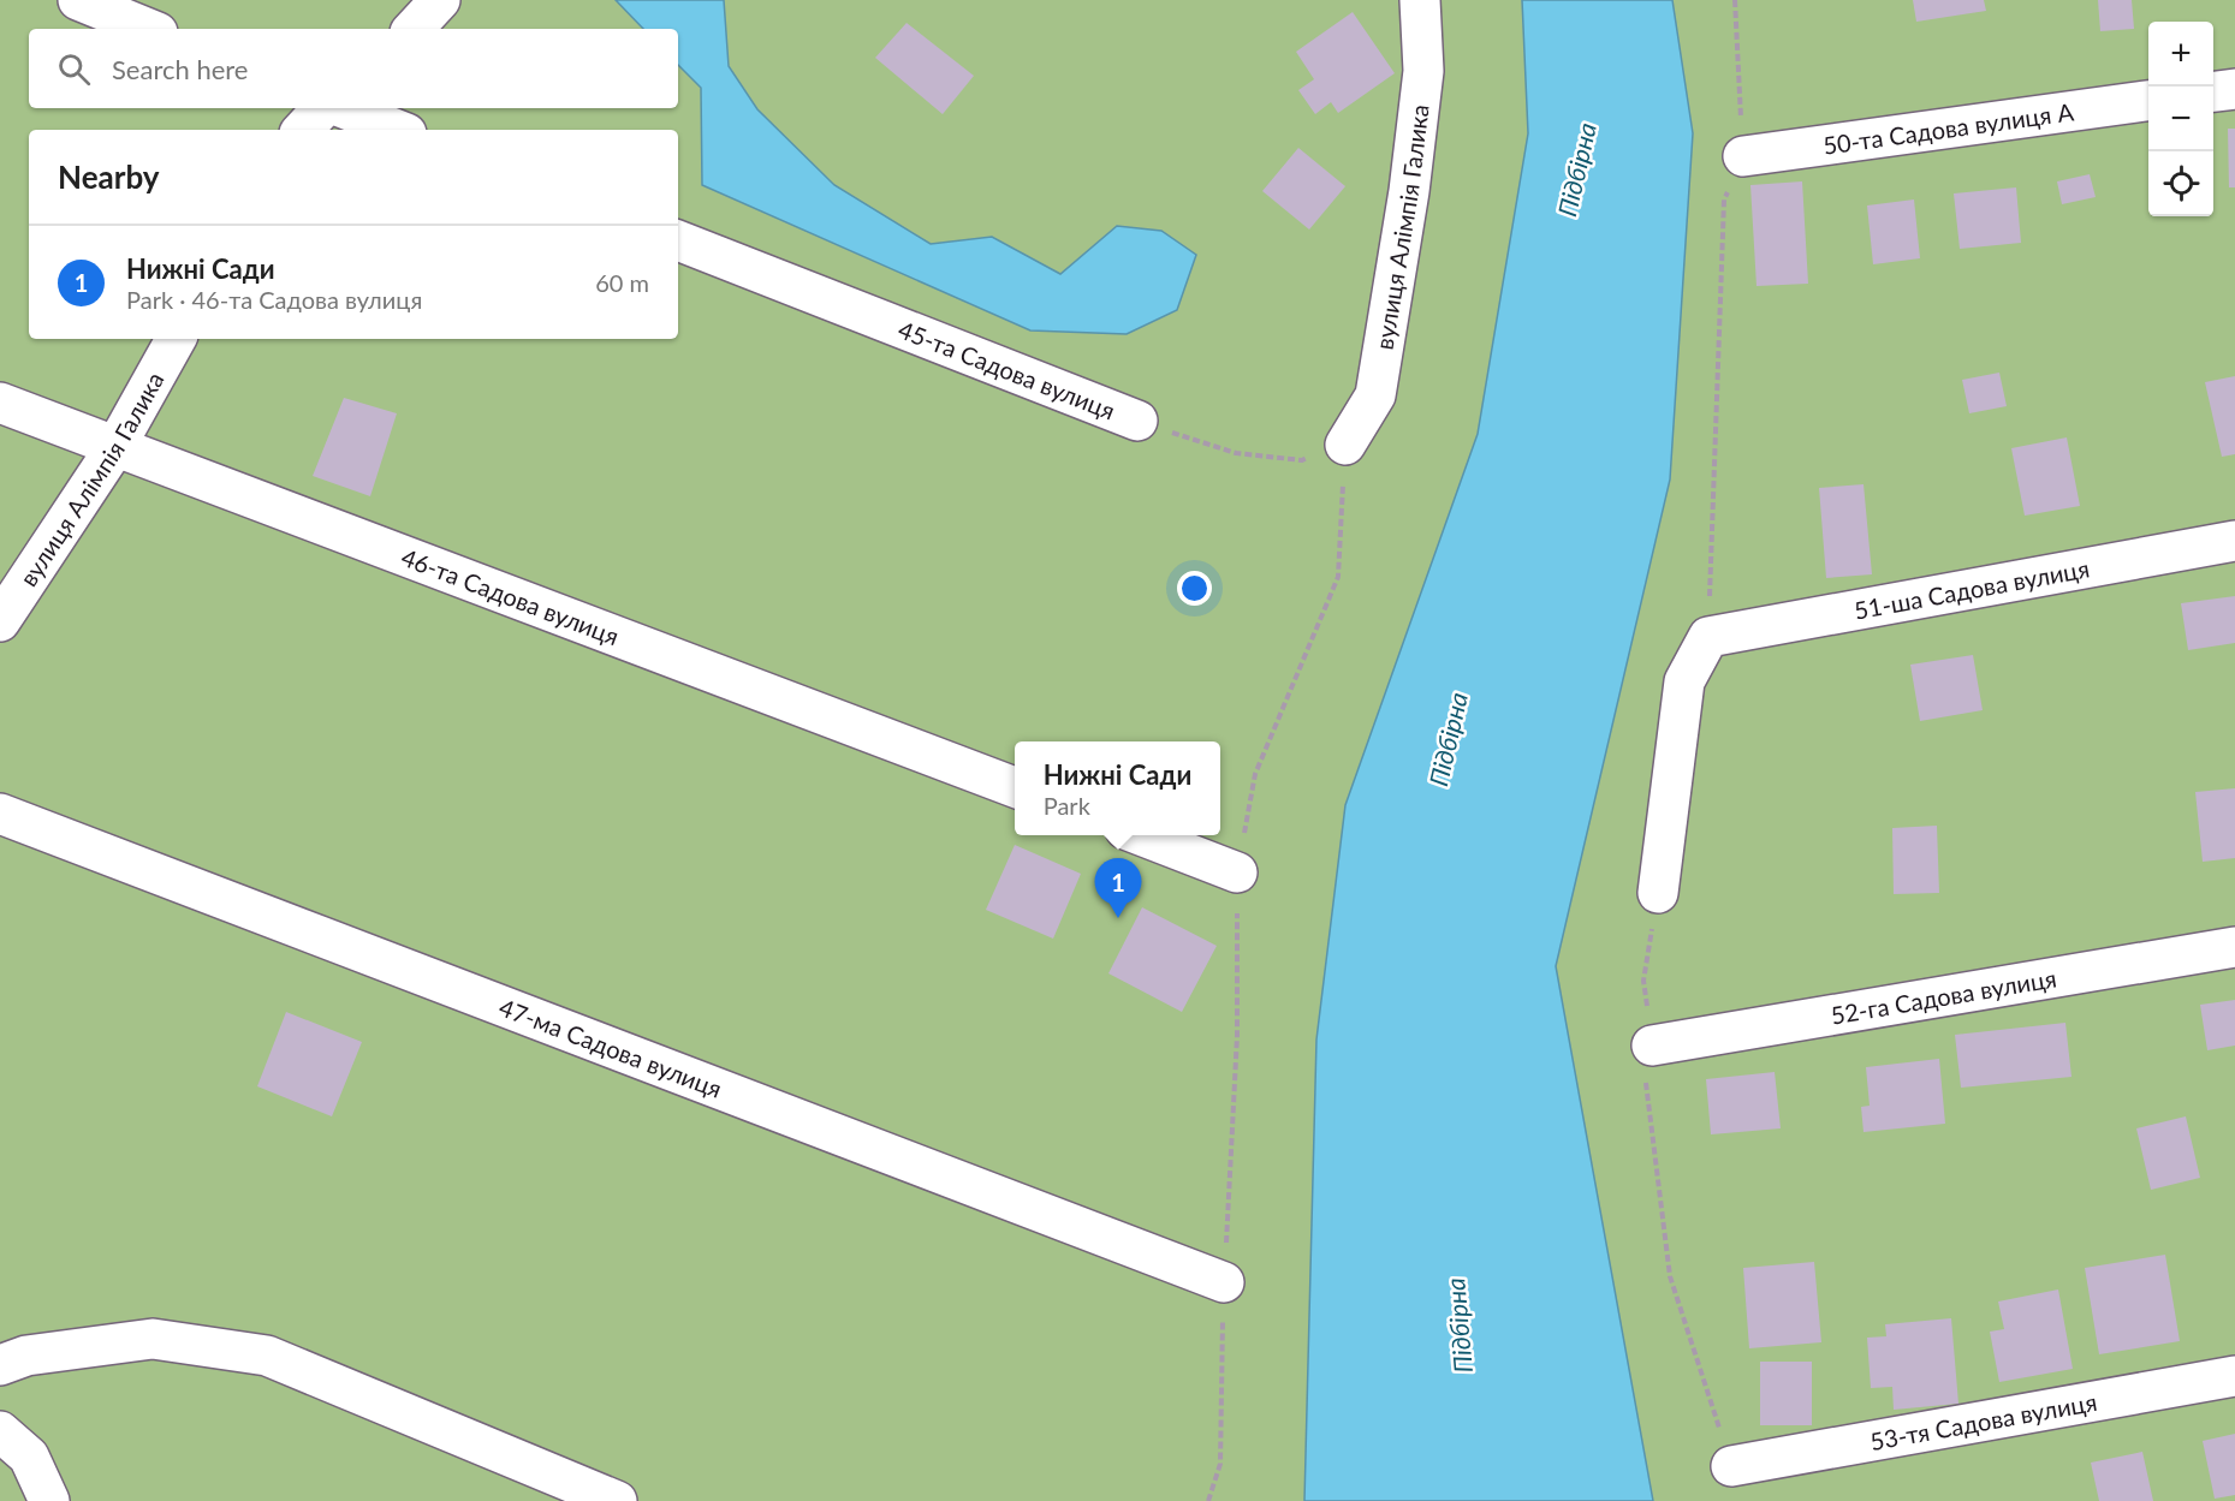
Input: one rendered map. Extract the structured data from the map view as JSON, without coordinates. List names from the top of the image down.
{
  "streets": {
    "street": [
      "50-та Садова вулиця А",
      "вулиця Алімпія Галика",
      "45-та Садова вулиця",
      "51-ша Садова вулиця",
      "46-та Садова вулиця",
      "52-га Садова вулиця",
      "47-ма Садова вулиця",
      "53-тя Садова вулиця"
    ]
  },
  "crossings": [
    ["вулиця Алімпія Галика", "45-та Садова вулиця"],
    ["вулиця Алімпія Галика", "46-та Садова вулиця"]
  ],
  "water": ["Підбірна"],
  "page": {
    "map_buttons": ["+", "−"],
    "search": "Search here",
    "heading": "Nearby",
    "list": [
      {
        "mark": "1",
        "name": "Нижні Сади",
        "note": "Park · 46-та Садова вулиця",
        "value": "60 m"
      }
    ],
    "popup": ["Нижні Сади", "Park"],
    "pins": "1"
  }
}
